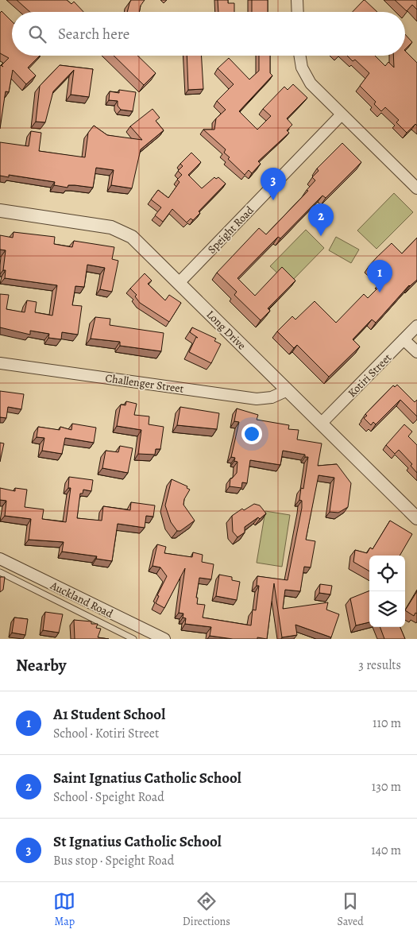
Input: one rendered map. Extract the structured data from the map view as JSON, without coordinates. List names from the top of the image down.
{
  "streets": {
    "street": [
      "Speight Road",
      "Long Drive",
      "Kotiri Street",
      "Challenger Street",
      "Auckland Road"
    ]
  },
  "crossings": [
    ["Speight Road", "Long Drive"],
    ["Long Drive", "Kotiri Street"],
    ["Long Drive", "Challenger Street"]
  ],
  "page": {
    "search": "Search here",
    "pins": ["3", "2", "1"],
    "heading": ["Nearby", "3 results"],
    "list": [
      {
        "mark": "1",
        "name": "A1 Student School",
        "note": "School · Kotiri Street",
        "value": "110 m"
      },
      {
        "mark": "2",
        "name": "Saint Ignatius Catholic School",
        "note": "School · Speight Road",
        "value": "130 m"
      },
      {
        "mark": "3",
        "name": "St Ignatius Catholic School",
        "note": "Bus stop · Speight Road",
        "value": "140 m"
      }
    ],
    "nav": ["Map", "Directions", "Saved"]
  }
}
